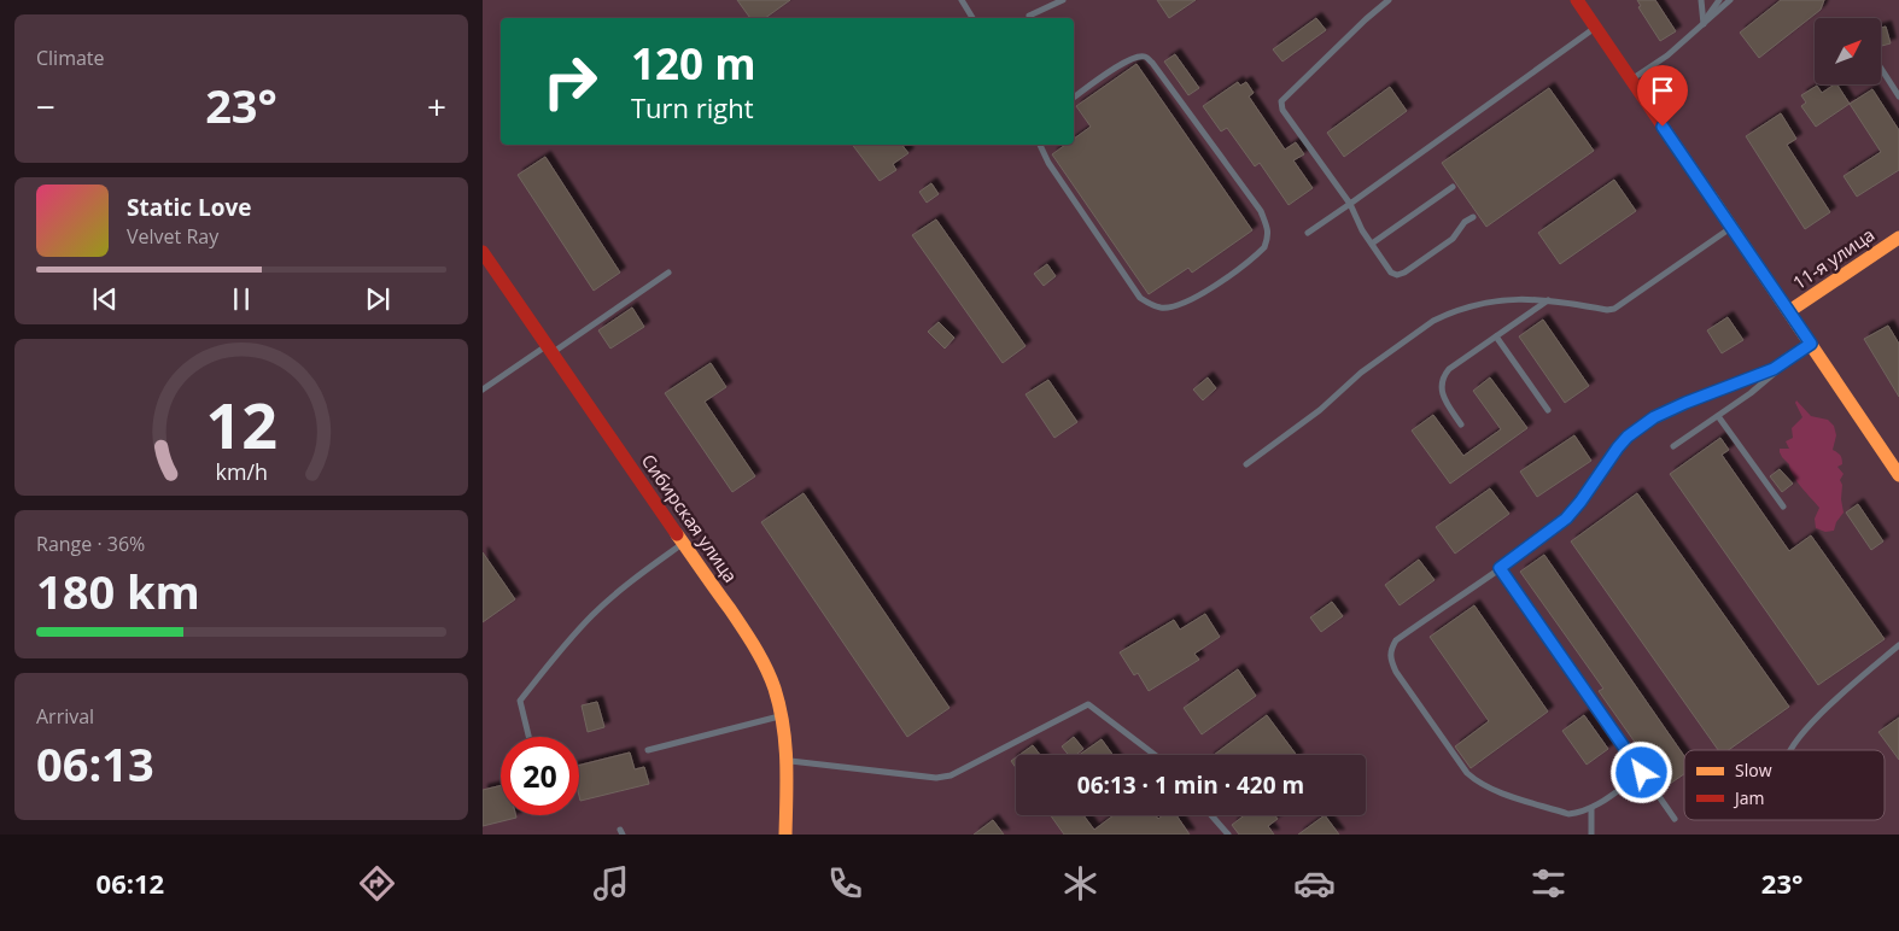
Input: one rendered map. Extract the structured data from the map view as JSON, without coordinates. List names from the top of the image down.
{
  "streets": {
    "street": ["11-я улица", "Сибирская улица"]
  },
  "legend": ["Slow", "Jam"],
  "north": "top right",
  "page": {
    "tile": [
      "Climate",
      ["Range · 36%", "180 km"],
      ["Arrival", "06:13"]
    ],
    "turn": ["120 m", "Turn right"],
    "heat": ["−", "23°", "+"],
    "song": ["Static Love", "Velvet Ray"],
    "limit": "20",
    "trip": "06:13 · 1 min · 420 m",
    "tabs": ["06:12", "23°"],
    "gauge": ["12", "km/h"]
  }
}
